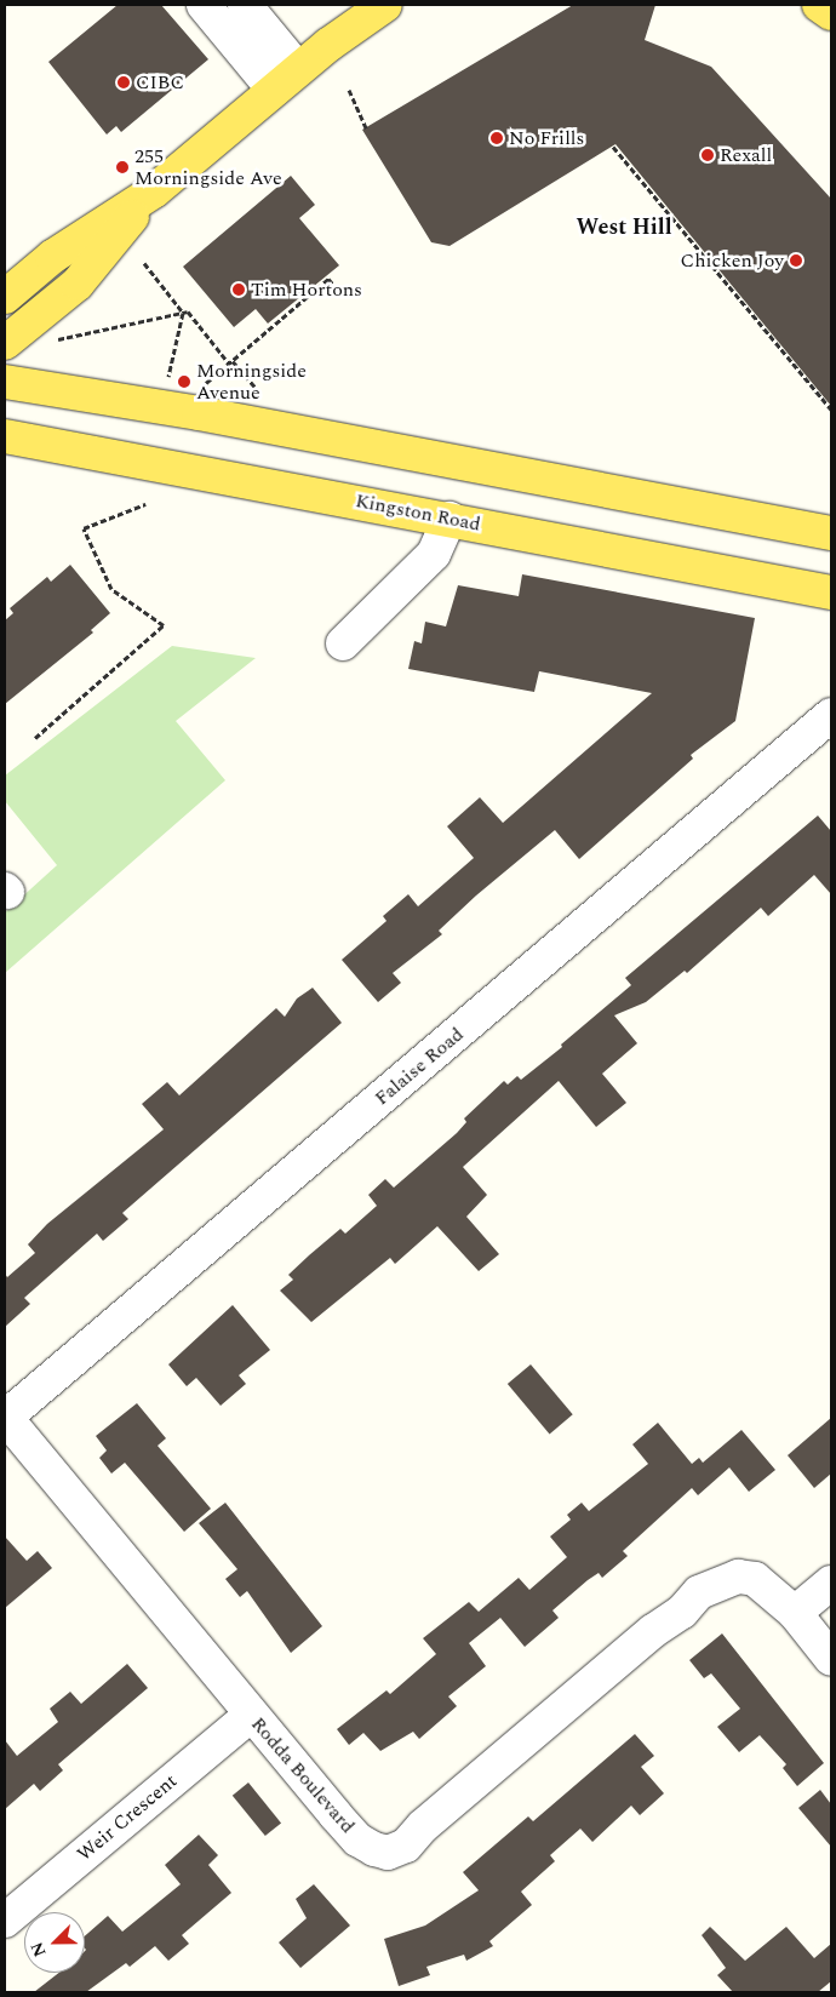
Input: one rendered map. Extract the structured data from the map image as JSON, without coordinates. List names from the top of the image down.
{
  "streets": {
    "main road": ["Kingston Road"],
    "street": ["Falaise Road", "Rodda Boulevard", "Weir Crescent"]
  },
  "crossings": [
    ["Falaise Road", "Rodda Boulevard"],
    ["Rodda Boulevard", "Weir Crescent"]
  ],
  "districts": ["West Hill"],
  "places": [
    "CIBC",
    "No Frills",
    "Rexall",
    "255 Morningside Ave",
    "Chicken Joy",
    "Tim Hortons",
    "Morningside Avenue"
  ],
  "north": "bottom left"
}
